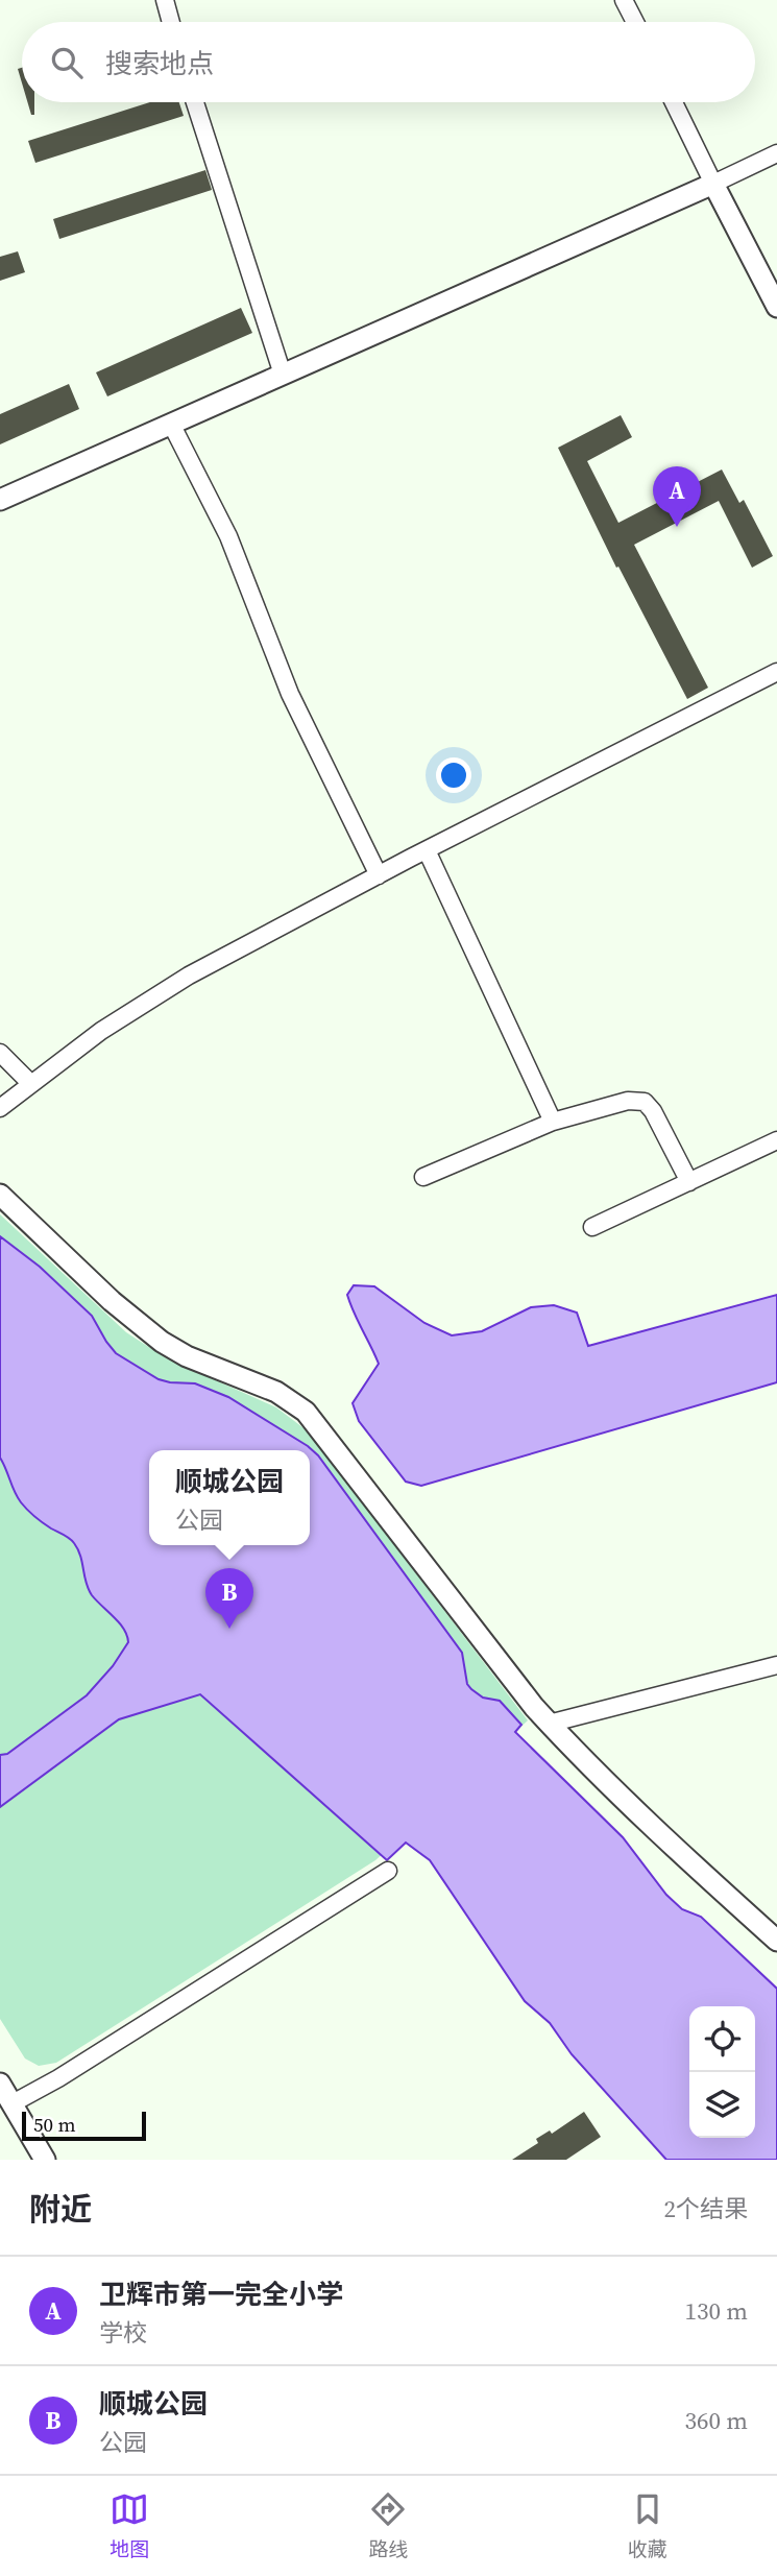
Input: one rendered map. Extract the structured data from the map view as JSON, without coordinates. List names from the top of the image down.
{
  "scale_bar": "50 m",
  "page": {
    "search": "搜索地点",
    "pins": ["A", "B"],
    "popup": ["顺城公园", "公园"],
    "scale": "50 m",
    "heading": ["附近", "2个结果"],
    "list": [
      {
        "mark": "A",
        "name": "卫辉市第一完全小学",
        "note": "学校",
        "value": "130 m"
      },
      {
        "mark": "B",
        "name": "顺城公园",
        "note": "公园",
        "value": "360 m"
      }
    ],
    "nav": ["地图", "路线", "收藏"]
  }
}
